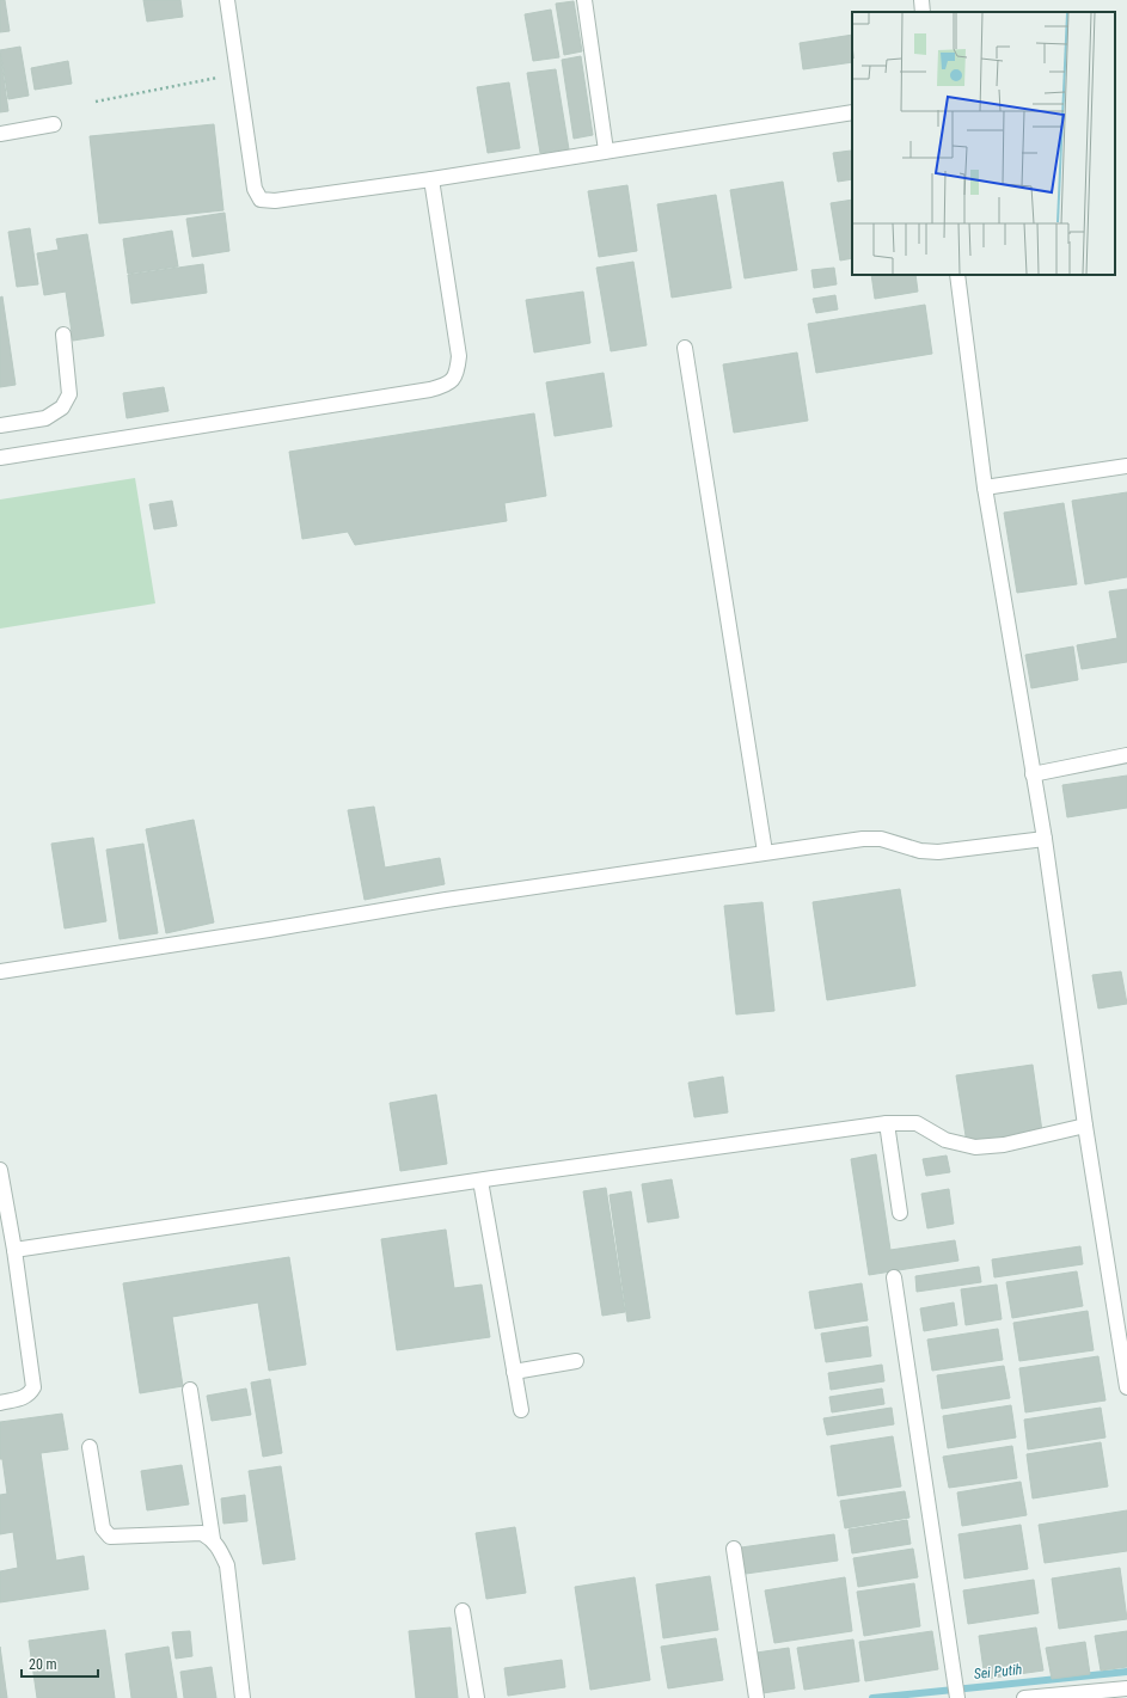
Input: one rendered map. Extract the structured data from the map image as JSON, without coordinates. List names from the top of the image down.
{
  "water": ["Sei Putih"],
  "scale_bar": "20 m"
}
